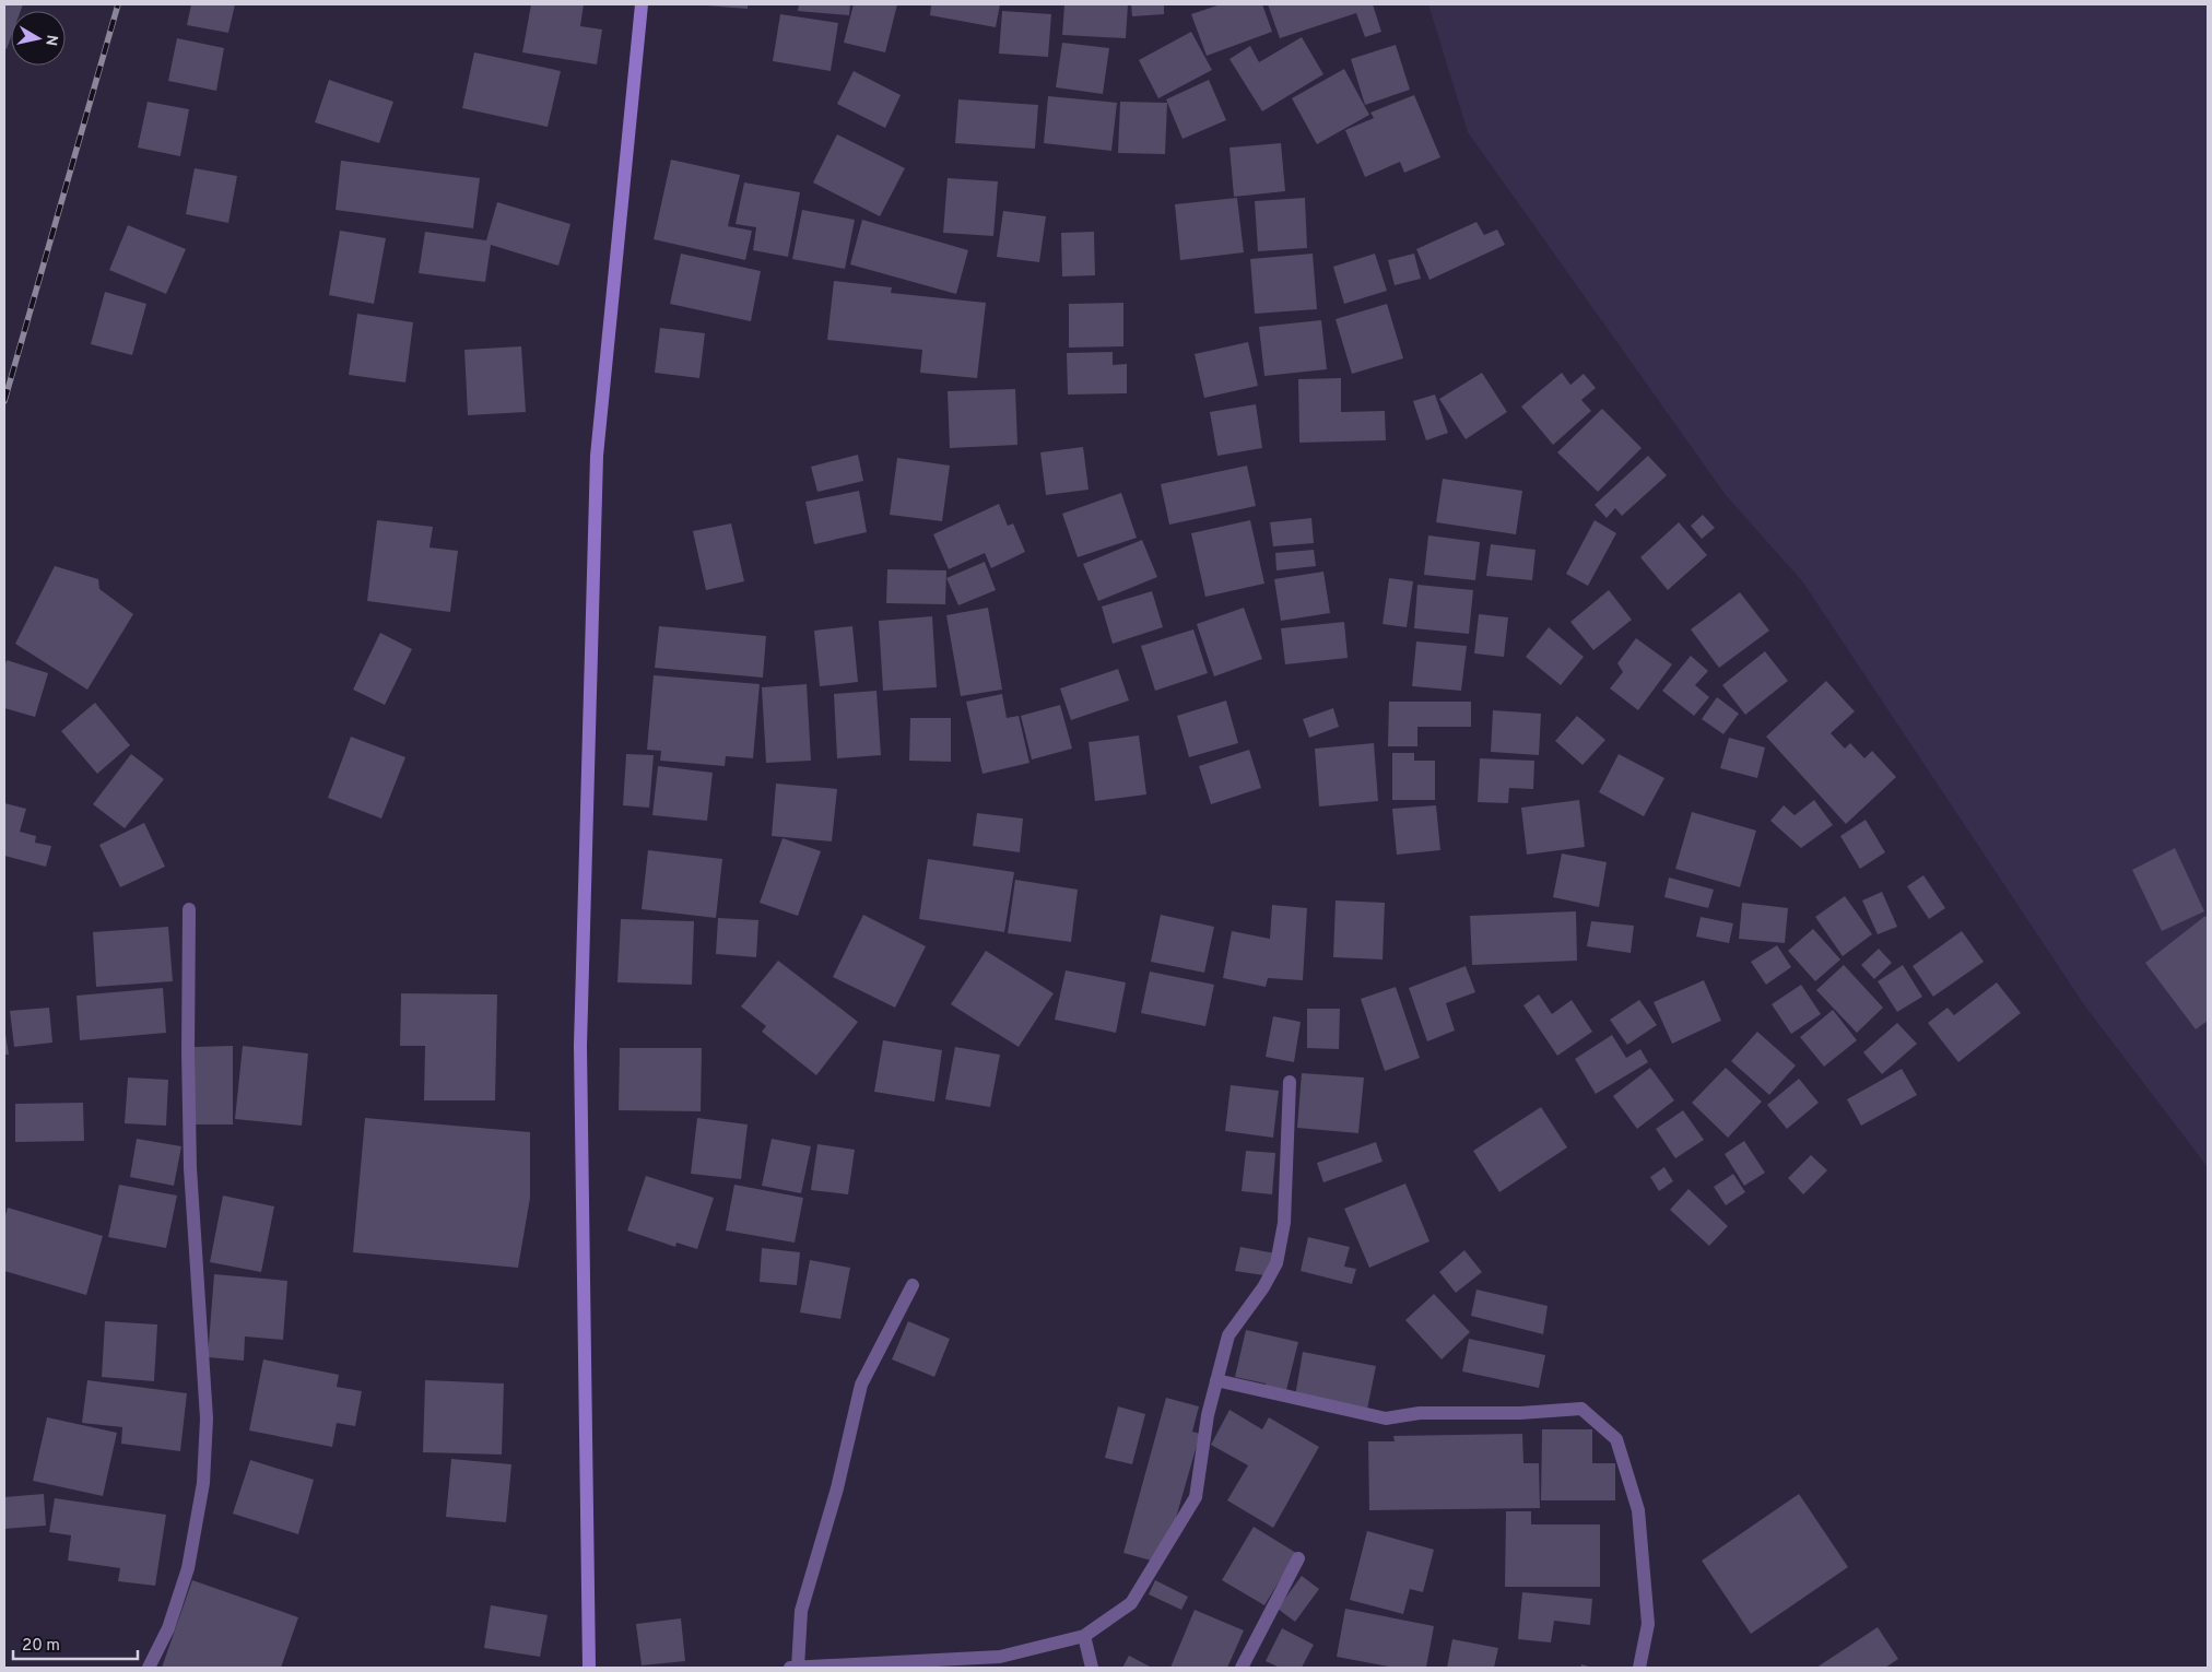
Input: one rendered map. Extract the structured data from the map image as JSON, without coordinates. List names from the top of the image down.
{
  "scale_bar": "20 m",
  "north": "right"
}
